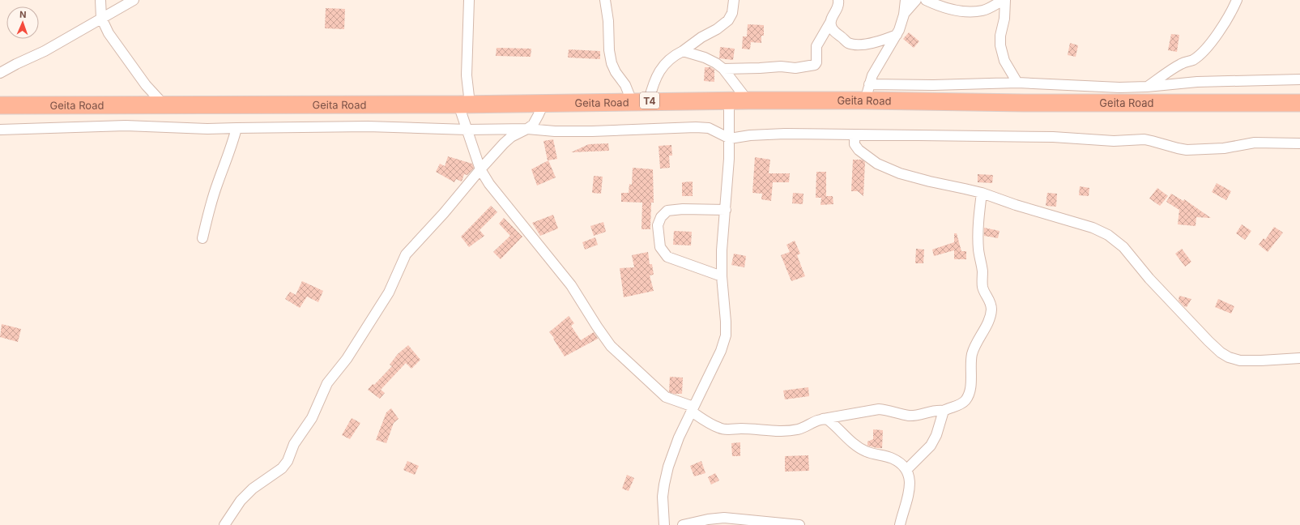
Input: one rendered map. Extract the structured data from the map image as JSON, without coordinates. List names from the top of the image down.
{
  "streets": {
    "highway": ["T4", "Geita Road"]
  },
  "north": "top"
}
